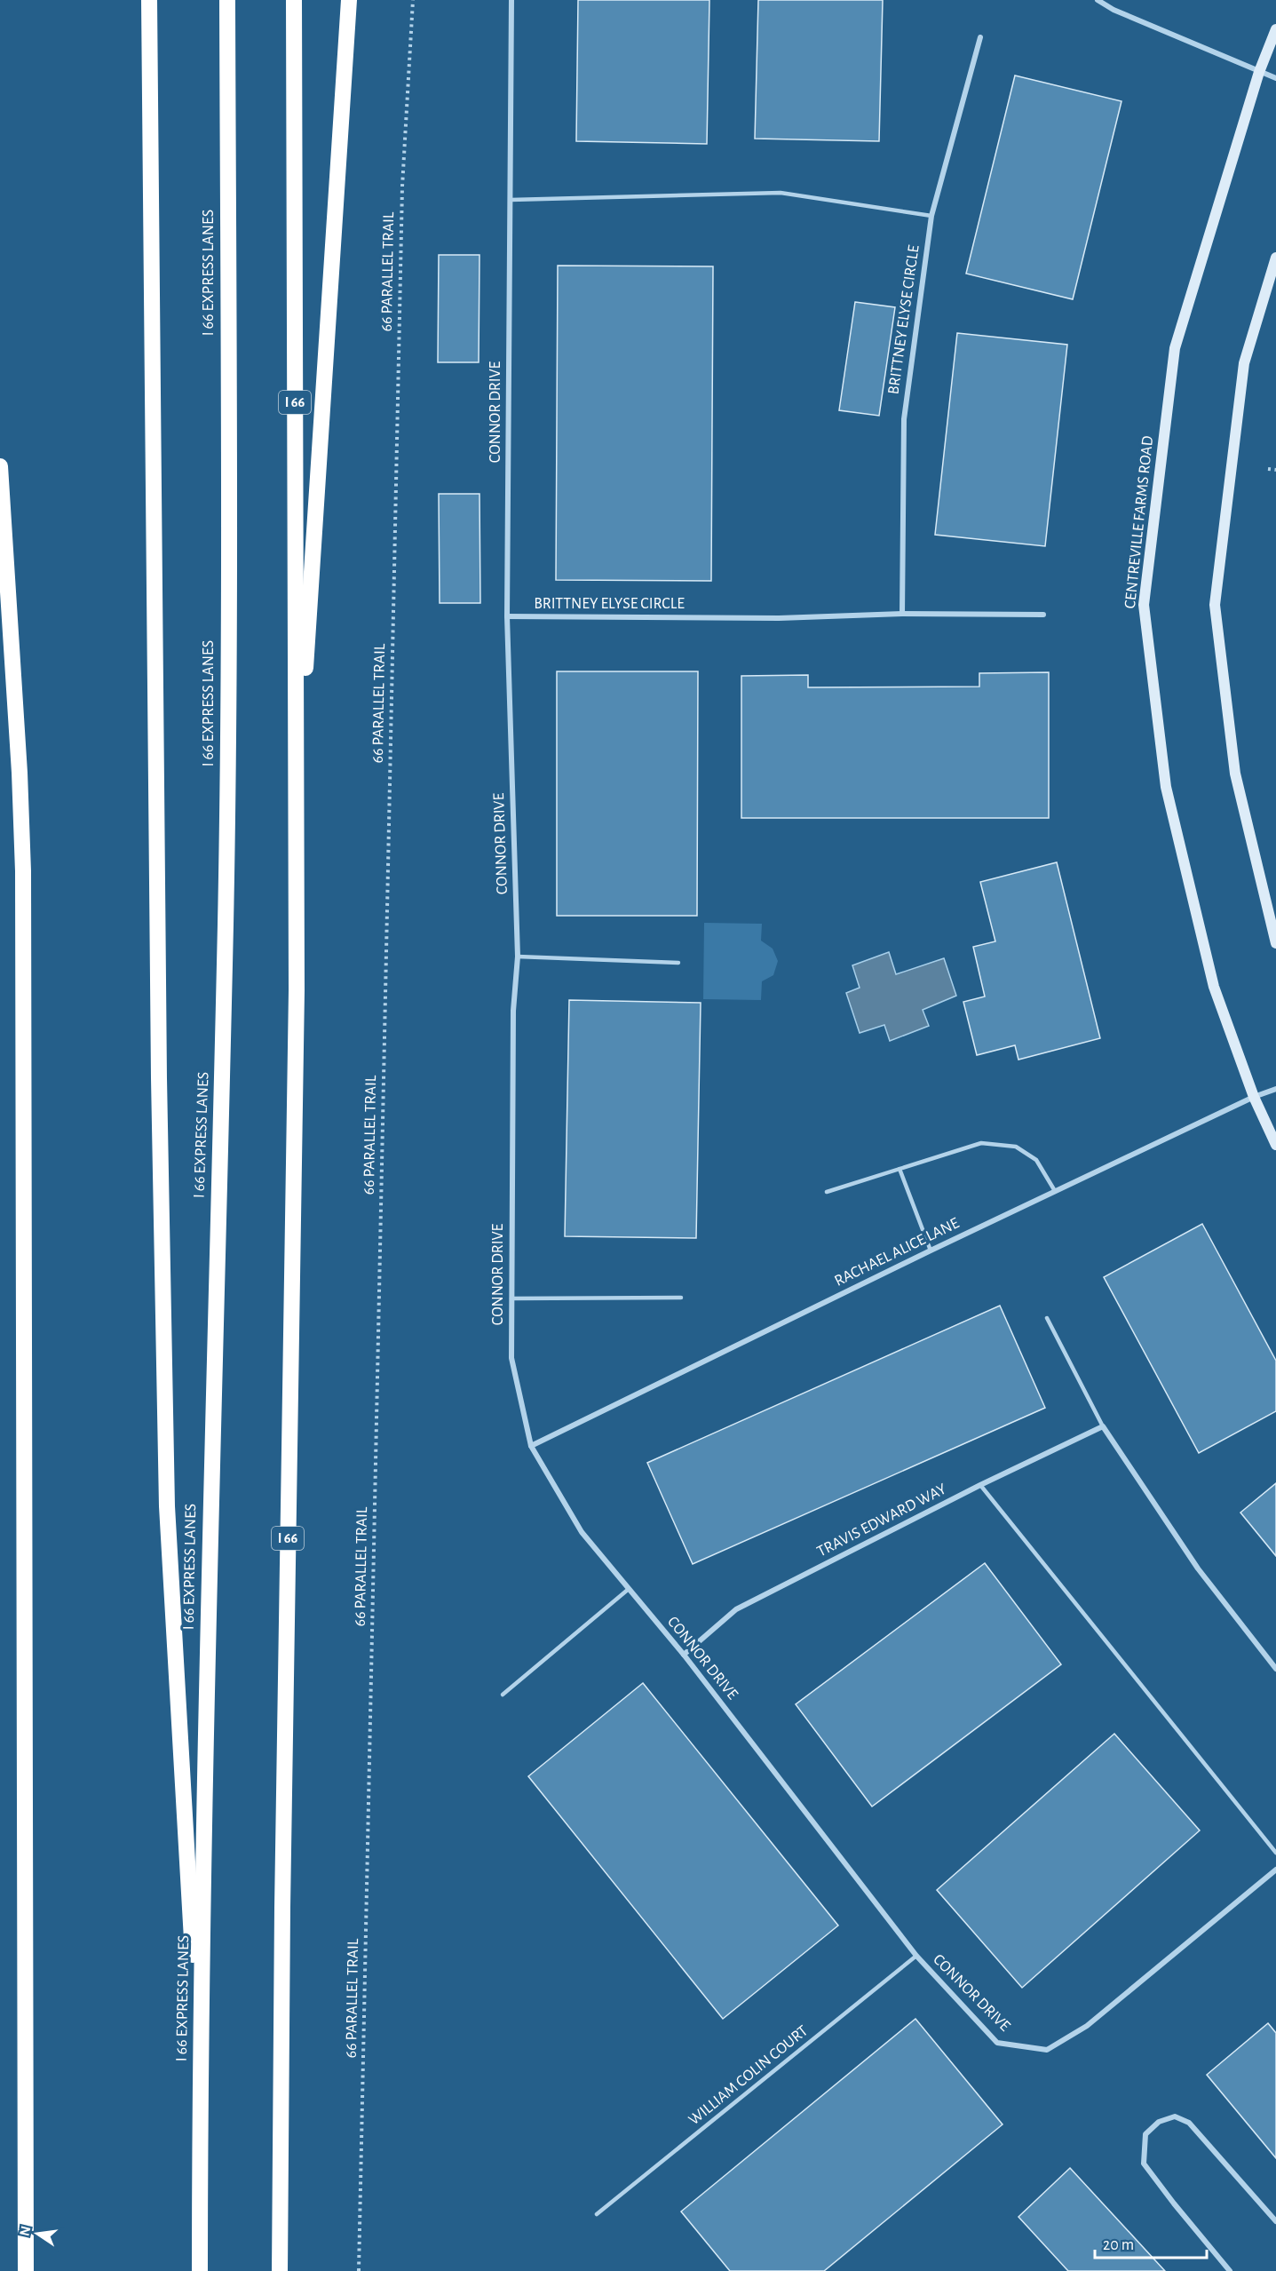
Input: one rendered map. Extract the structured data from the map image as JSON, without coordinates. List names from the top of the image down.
{
  "streets": {
    "highway": ["I 66 EXPRESS LANES", "I 66"],
    "street": [
      "BRITTNEY ELYSE CIRCLE",
      "CONNOR DRIVE",
      "CENTREVILLE FARMS ROAD",
      "RACHAEL ALICE LANE",
      "TRAVIS EDWARD WAY"
    ],
    "lane": ["WILLIAM COLIN COURT"],
    "path": ["66 PARALLEL TRAIL"]
  },
  "crossings": [
    ["BRITTNEY ELYSE CIRCLE", "CONNOR DRIVE"],
    ["CONNOR DRIVE", "RACHAEL ALICE LANE"],
    ["CONNOR DRIVE", "TRAVIS EDWARD WAY"],
    ["CONNOR DRIVE", "WILLIAM COLIN COURT"],
    ["CENTREVILLE FARMS ROAD", "RACHAEL ALICE LANE"]
  ],
  "scale_bar": "20 m",
  "north": "left"
}
